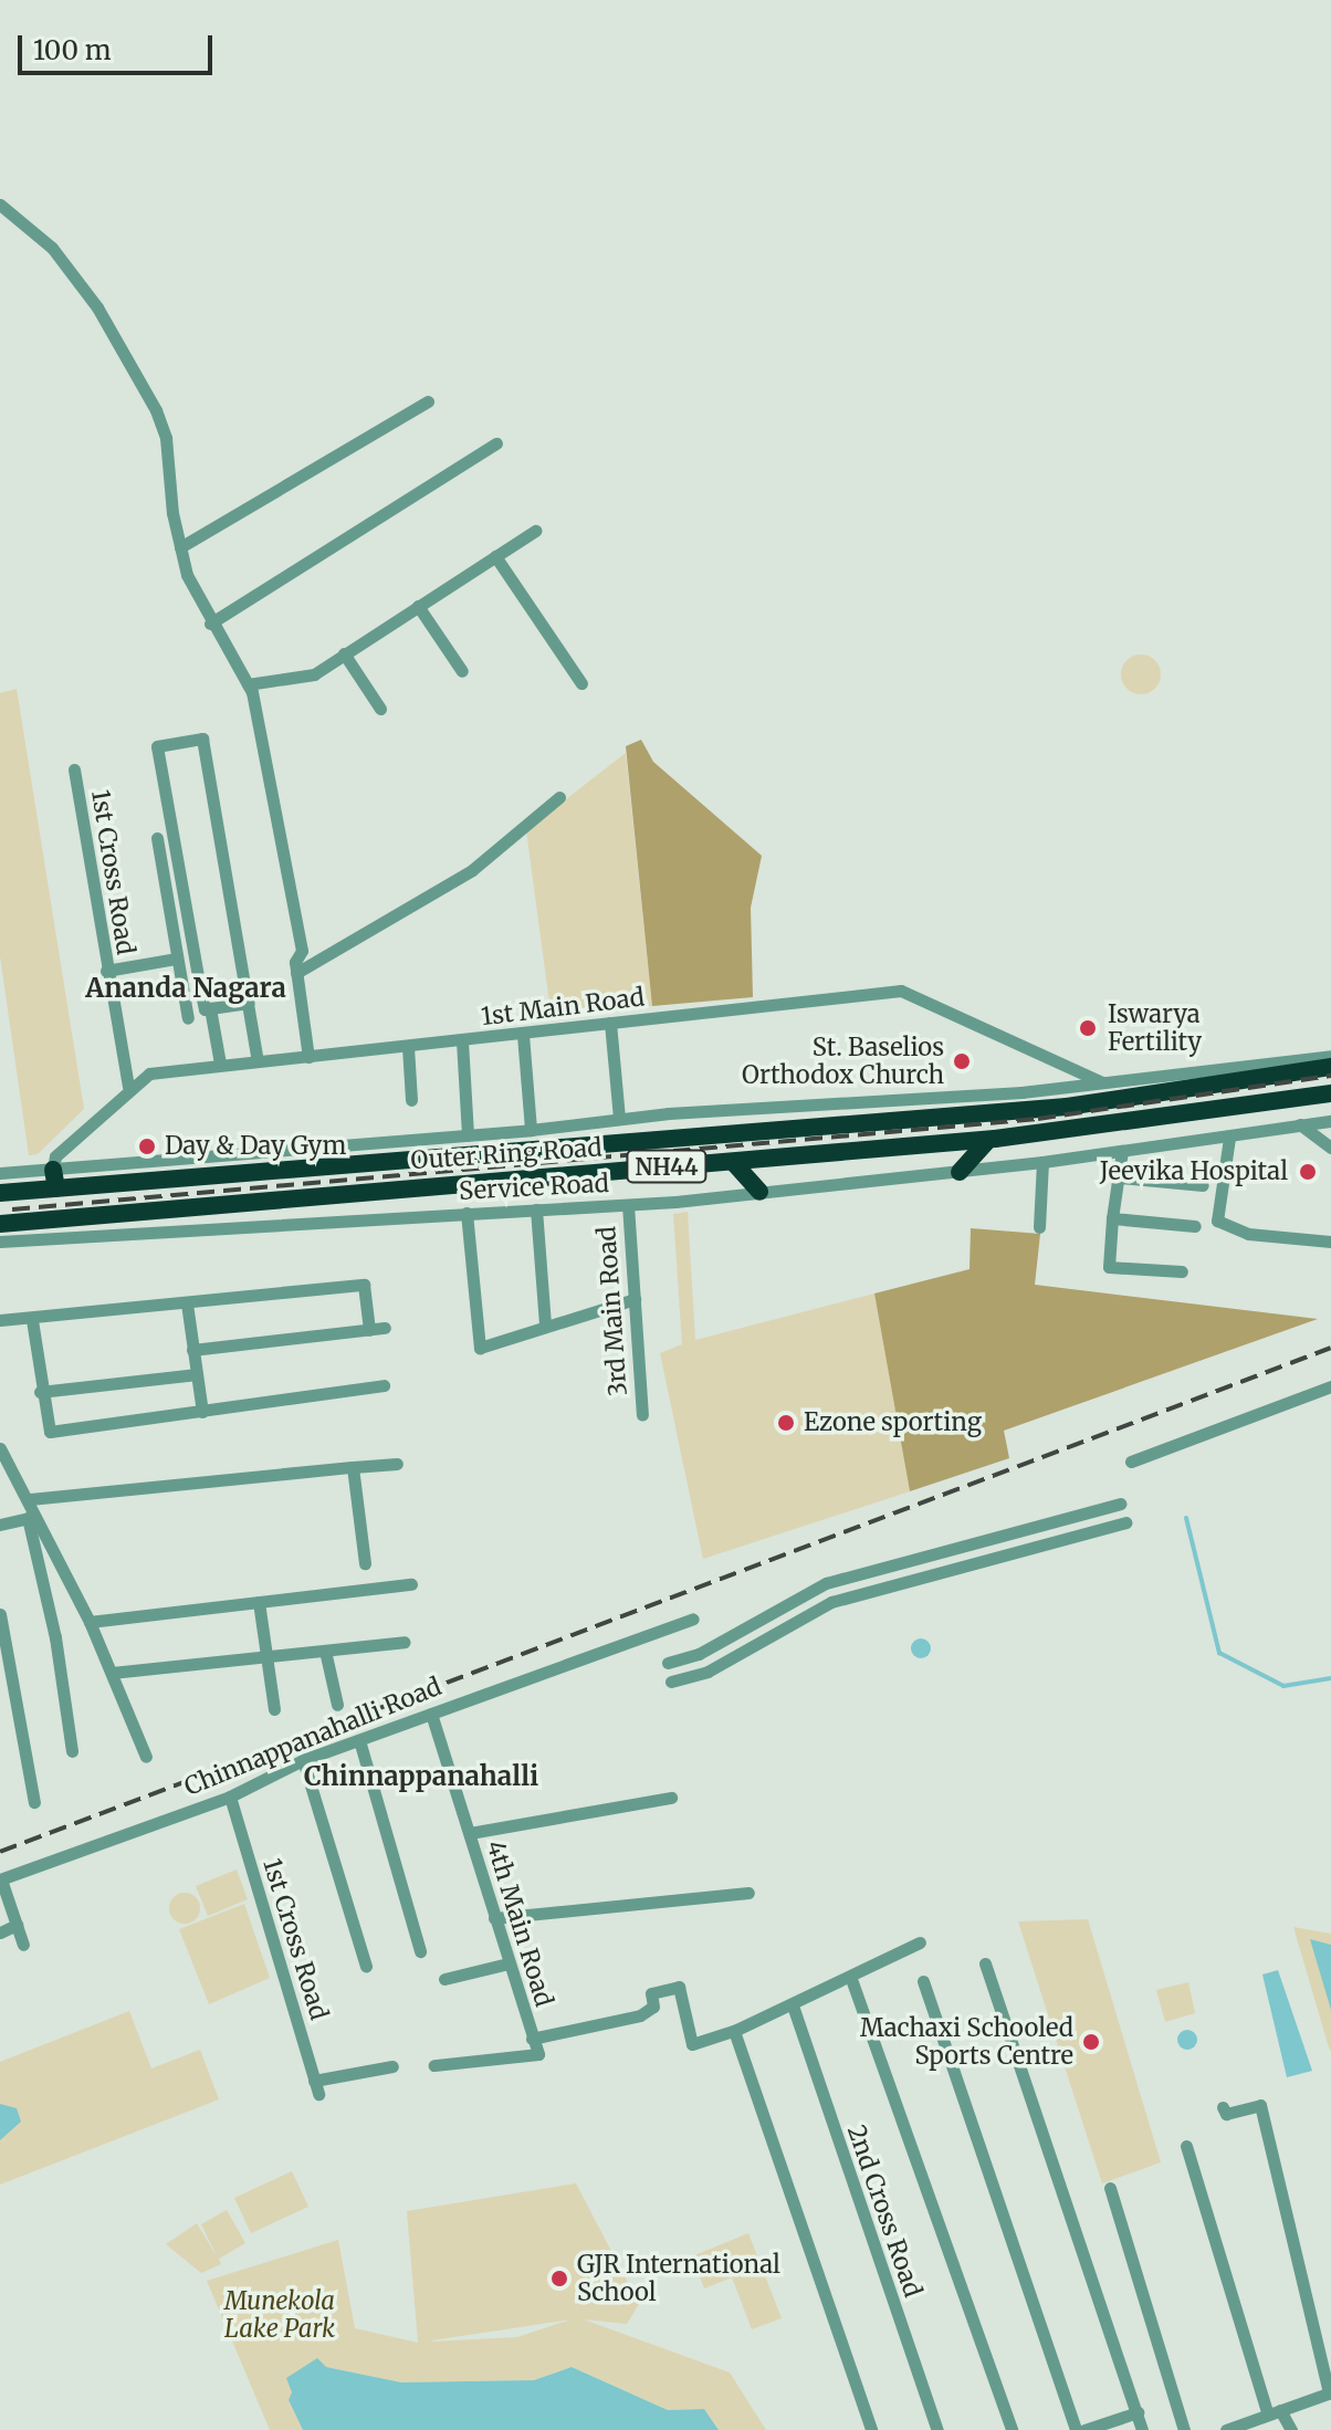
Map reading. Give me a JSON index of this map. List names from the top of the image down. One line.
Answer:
{"streets":{"highway":["Outer Ring Road","NH44"],"street":["1st Cross Road","1st Main Road","Service Road","3rd Main Road","Chinnappanahalli Road","4th Main Road","2nd Cross Road"]},"crossings":[["1st Cross Road","1st Main Road"],["1st Cross Road","Chinnappanahalli Road"],["1st Main Road","Outer Ring Road"],["1st Main Road","NH44"],["Outer Ring Road","NH44"],["Service Road","3rd Main Road"],["Chinnappanahalli Road","4th Main Road"]],"districts":["Ananda Nagara","Chinnappanahalli"],"parks":["Munekola Lake Park"],"places":["Iswarya Fertility","St. Baselios Orthodox Church","Day & Day Gym","Jeevika Hospital","Ezone sporting","Machaxi Schooled Sports Centre","GJR International School"],"scale_bar":"100 m"}
